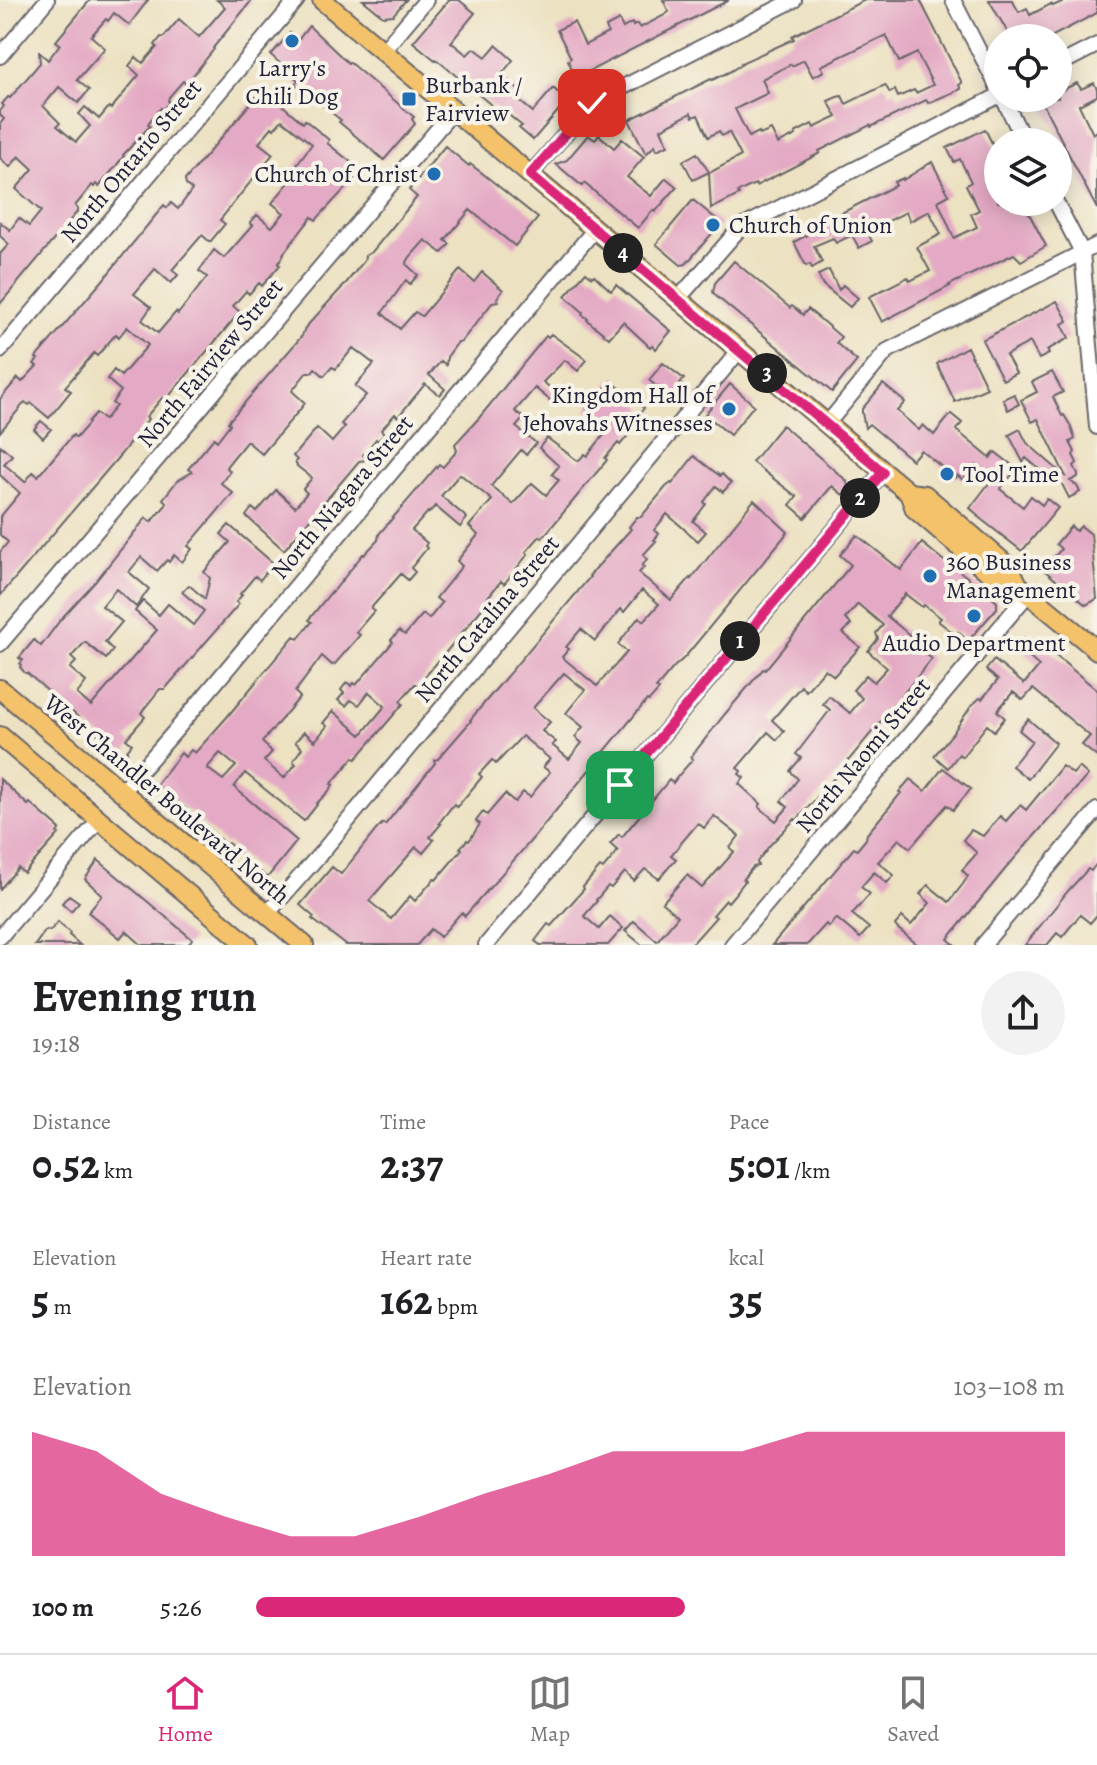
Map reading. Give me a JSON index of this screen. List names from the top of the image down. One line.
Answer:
{"streets":{"main road":["West Chandler Boulevard North"],"street":["North Ontario Street","North Fairview Street","North Niagara Street","North Catalina Street","North Naomi Street"]},"crossings":[["North Niagara Street","West Chandler Boulevard North"],["North Catalina Street","West Chandler Boulevard North"]],"places":{"other":["Larry's Chili Dog","Church of Christ","Church of Union","Kingdom Hall of Jehovahs Witnesses","Tool Time","360 Business Management","Audio Department"],"transit":["Burbank / Fairview"]},"page":{"pins":["4","3","2","1"],"heading":["Evening run","19:18"],"stats":[["Distance","0.52 km"],["Time","2:37"],["Pace","5:01 /km"],["Elevation","5 m"],["Heart rate","162 bpm"],["kcal","35"]],"chart":["Elevation","103–108 m"],"list":[{"name":"100 m","note":"5:26"}],"tabs":["Home","Map","Saved"]}}
